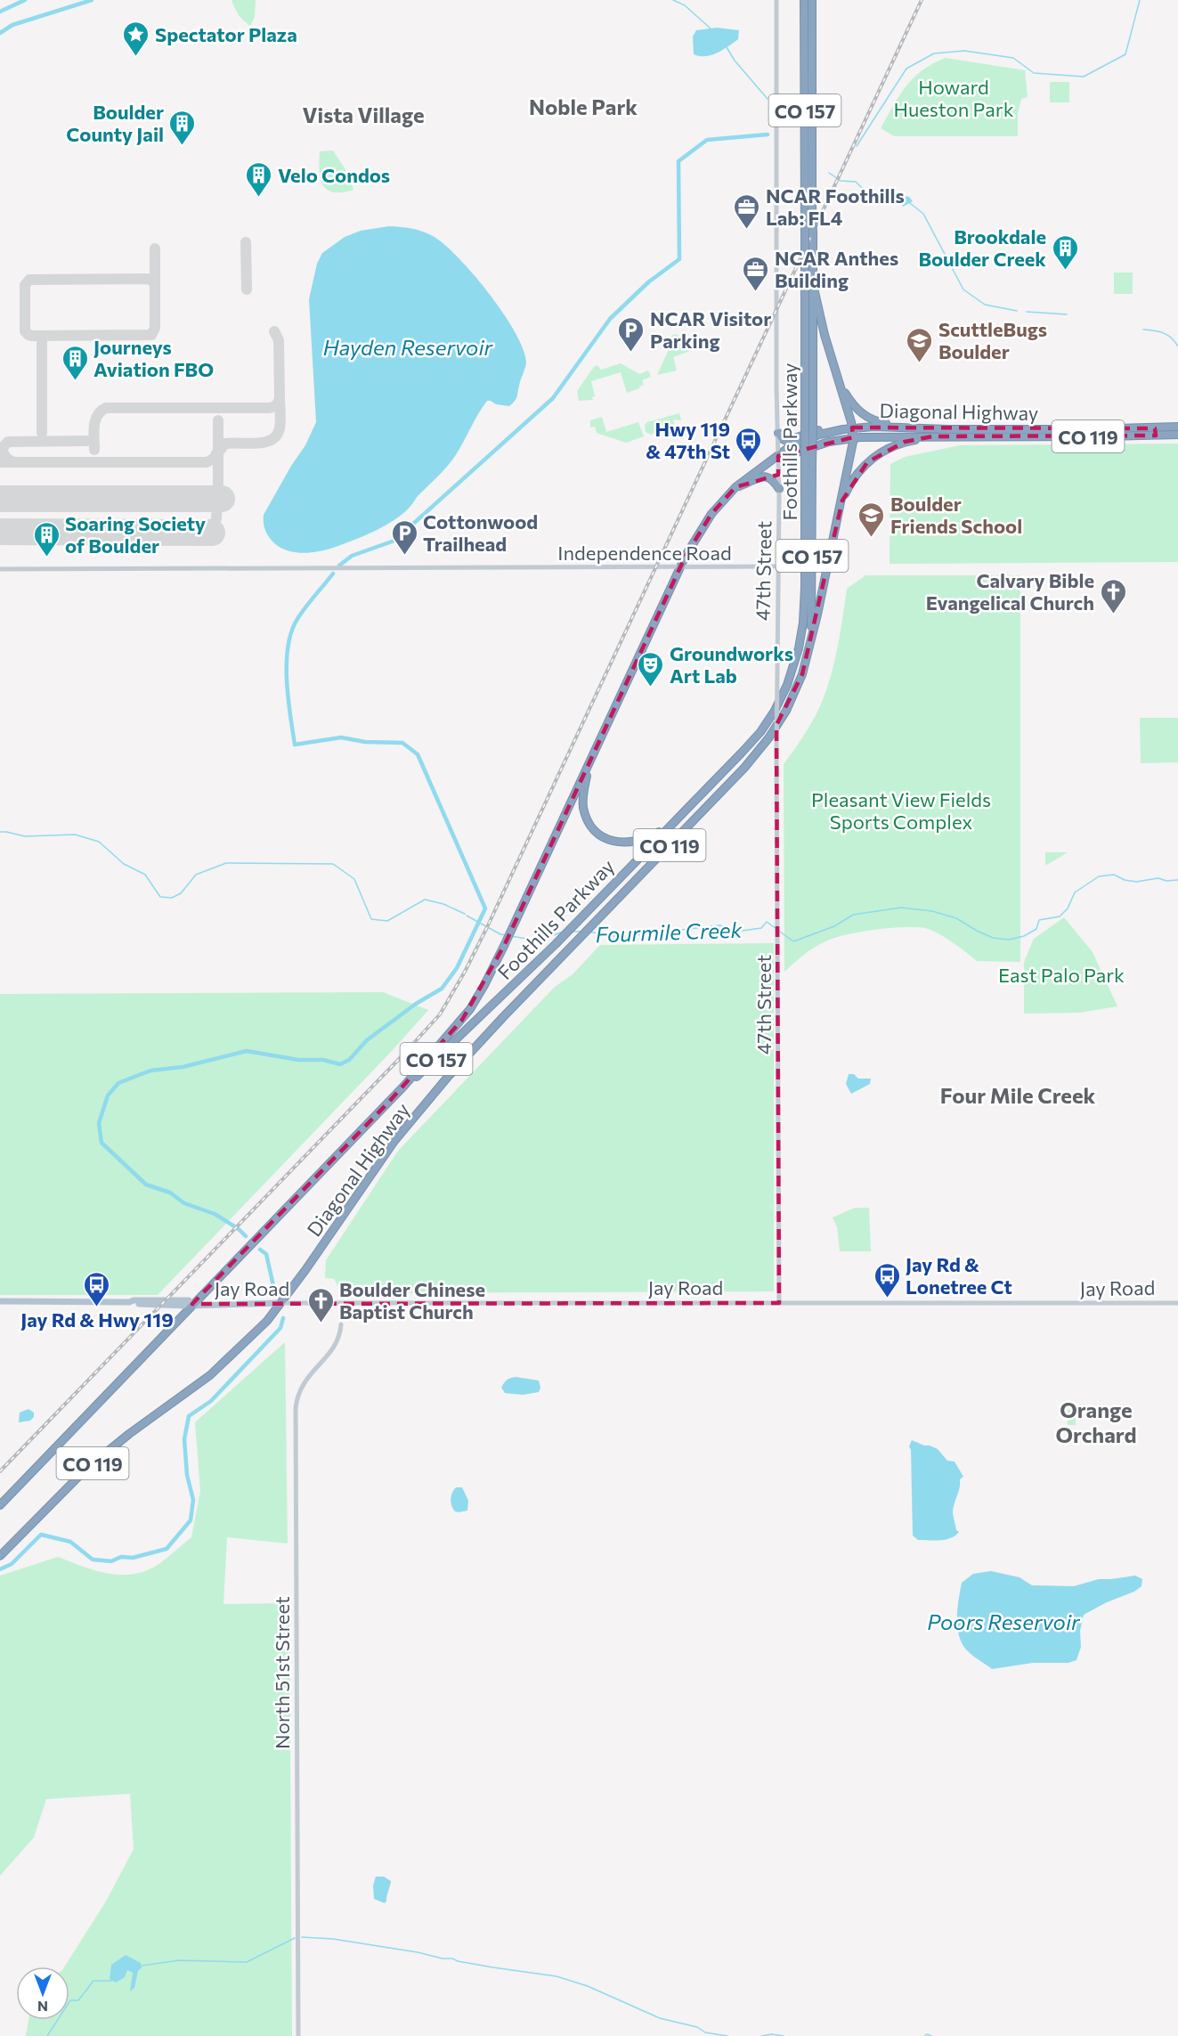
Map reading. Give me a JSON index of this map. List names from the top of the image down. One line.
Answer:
{"streets":{"highway":["CO 157","Diagonal Highway","CO 119","Foothills Parkway"],"main road":["Jay Road"],"street":["Independence Road","47th Street","North 51st Street"]},"crossings":[["Diagonal Highway","CO 119"],["Diagonal Highway","Foothills Parkway"],["Diagonal Highway","Independence Road"],["Diagonal Highway","47th Street"],["Diagonal Highway","Jay Road"],["CO 119","Foothills Parkway"],["Independence Road","47th Street"],["47th Street","Jay Road"]],"districts":["Noble Park","Vista Village","Four Mile Creek","Orange Orchard"],"water":["Hayden Reservoir","Fourmile Creek","Poors Reservoir"],"parks":["Howard Hueston Park","Pleasant View Fields Sports Complex","East Palo Park"],"places":{"place":["Spectator Plaza"],"building":["Boulder County Jail","Velo Condos","Brookdale Boulder Creek","Journeys Aviation FBO","Soaring Society of Boulder"],"office":["NCAR Foothills Lab: FL4","NCAR Anthes Building"],"parking":["NCAR Visitor Parking","Cottonwood Trailhead"],"school or university":["ScuttleBugs Boulder","Boulder Friends School"],"bus stop":["Hwy 119 & 47th St","Jay Rd & Lonetree Ct","Jay Rd & Hwy 119"],"church":["Calvary Bible Evangelical Church","Boulder Chinese Baptist Church"],"theatre":["Groundworks Art Lab"]},"north":"bottom"}
